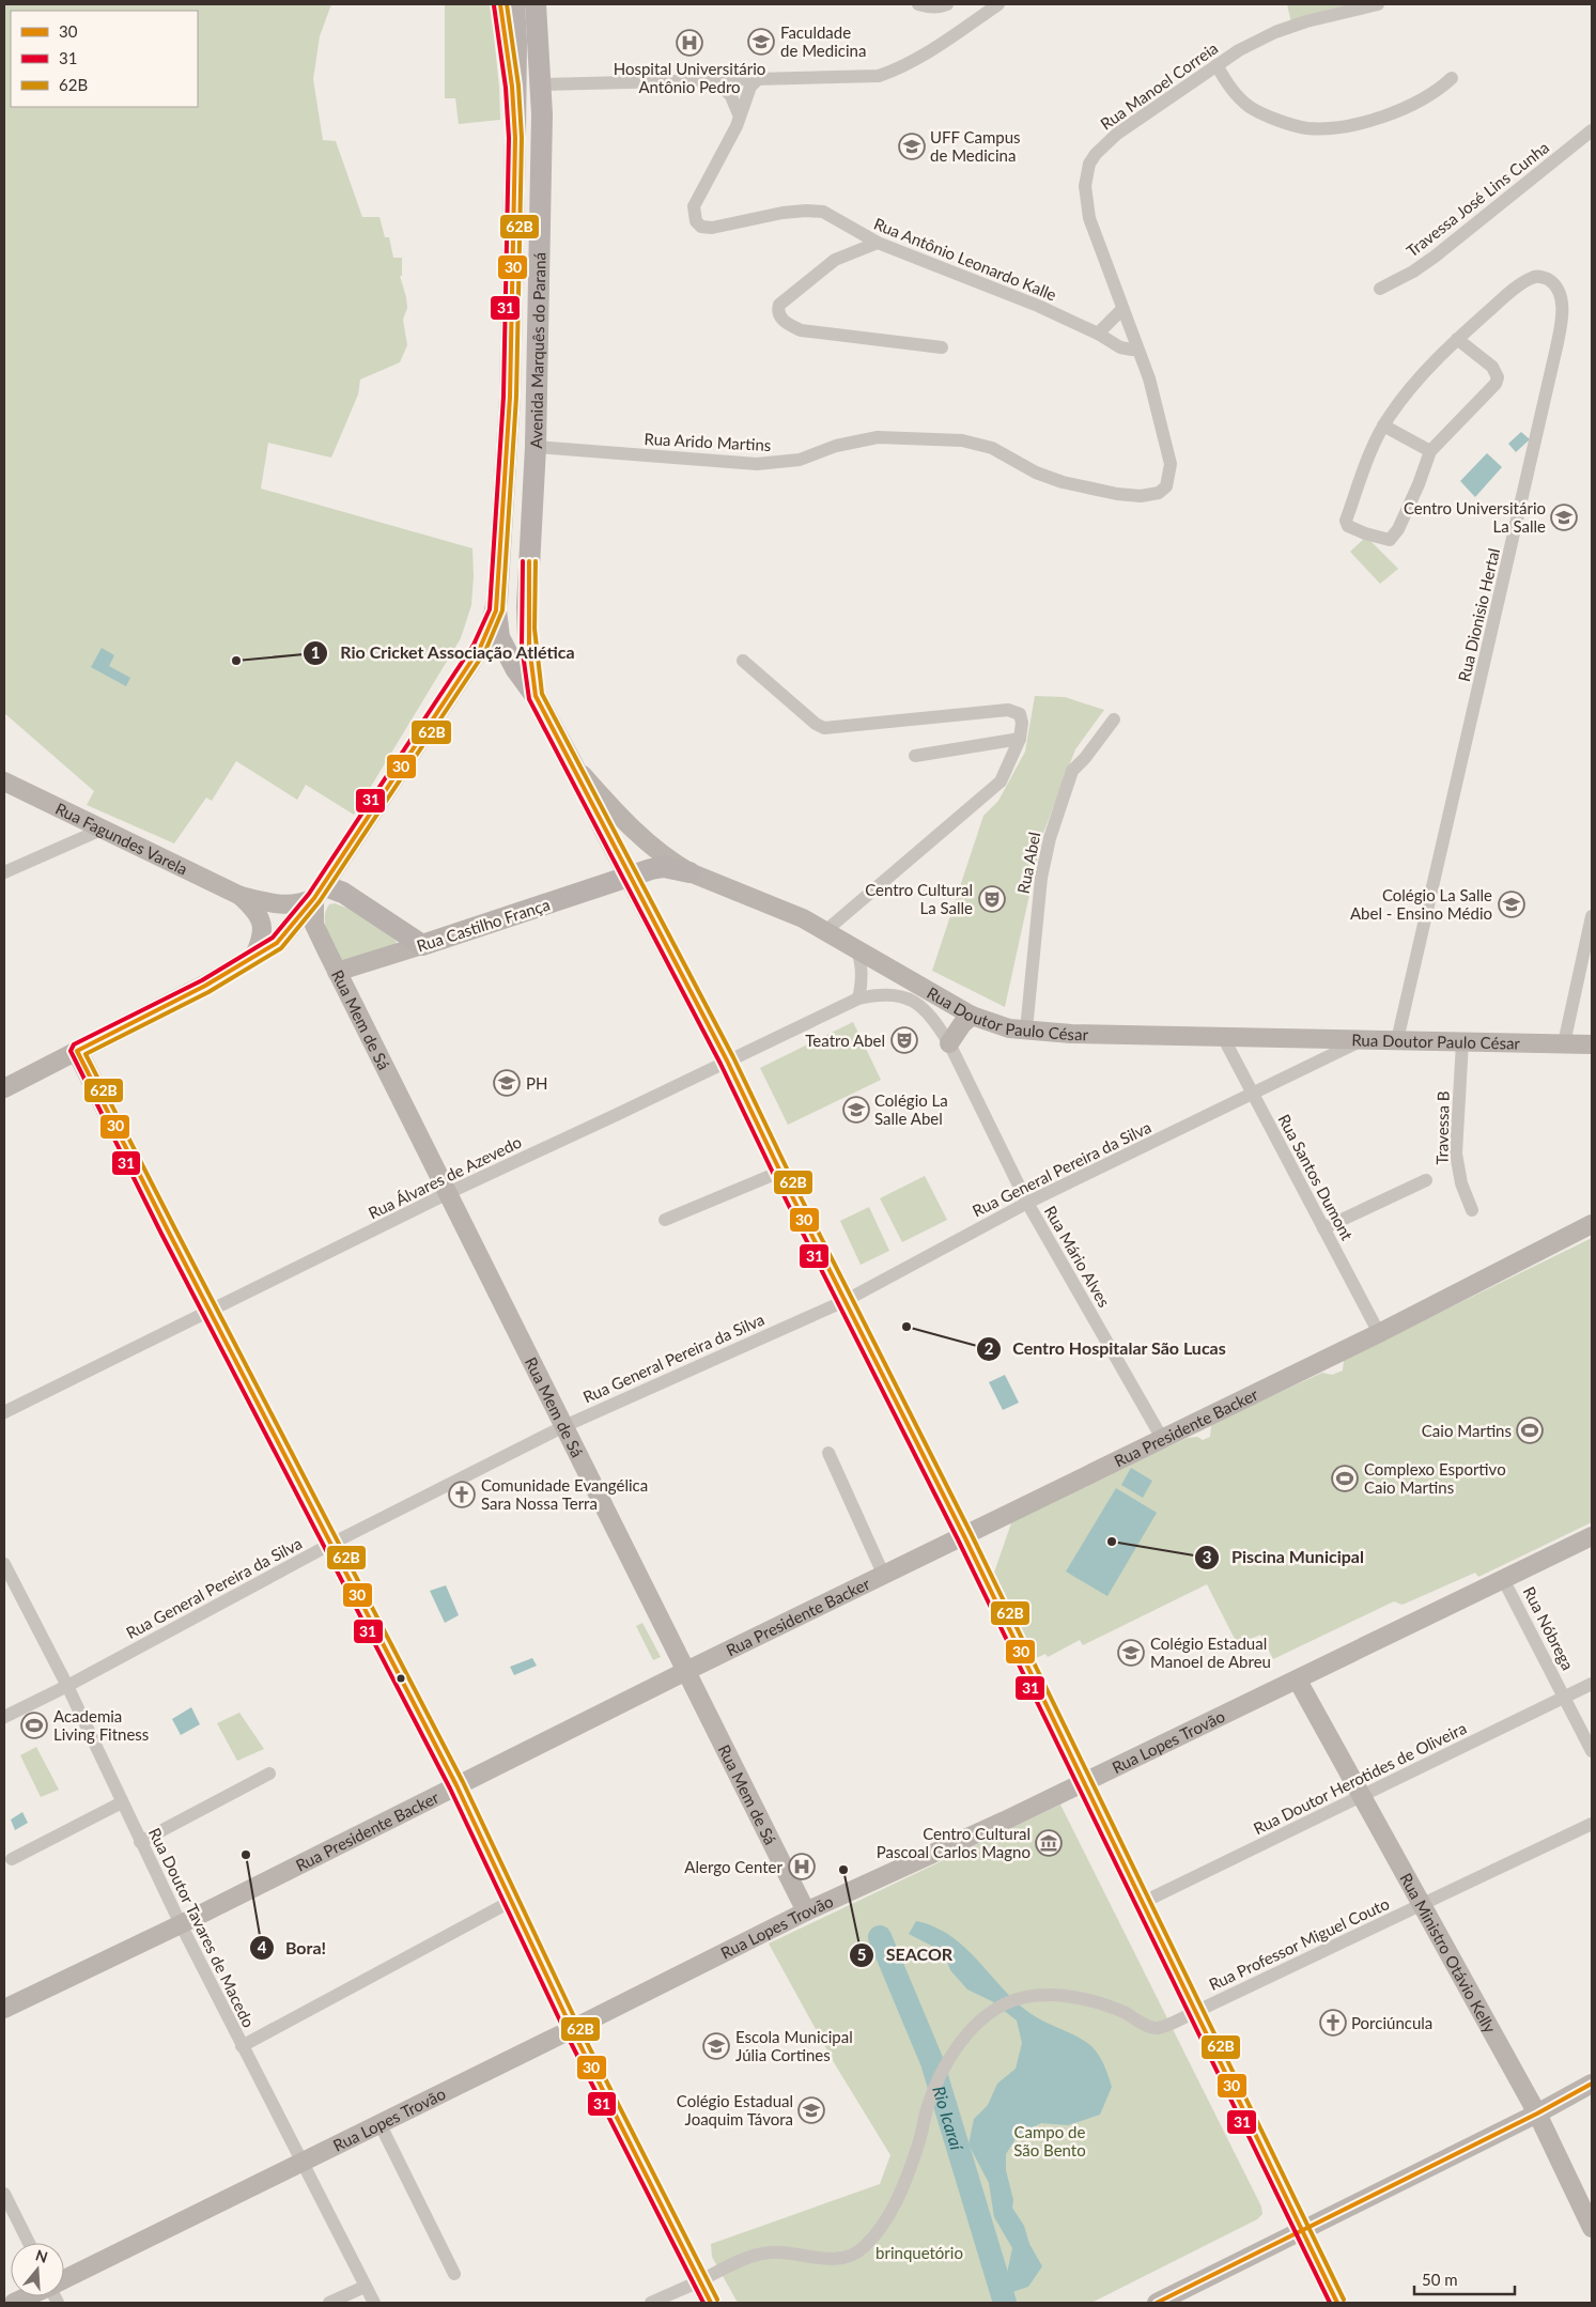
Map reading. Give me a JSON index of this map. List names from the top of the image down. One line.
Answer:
{"streets":{"main road":["Avenida Marquês do Paraná","Rua Castilho França","Rua Doutor Paulo César"],"street":["Rua Manoel Correia","Travessa José Lins Cunha","Rua Antônio Leonardo Kalle","Rua Arido Martins","Rua Dionisio Hertal","Rua Fagundes Varela","Rua Abel","Rua Mem de Sá","Travessa B","Rua General Pereira da Silva","Rua Álvares de Azevedo","Rua Santos Dumont","Rua Mário Alves","Rua Presidente Backer","Rua Nóbrega","Rua Lopes Trovão","Rua Doutor Herotides de Oliveira","Rua Doutor Tavares de Macedo","Rua Professor Miguel Couto","Rua Ministro Otávio Kelly"]},"crossings":[["Rua Manoel Correia","Rua Antônio Leonardo Kalle"],["Rua Manoel Correia","Rua Arido Martins"],["Rua Antônio Leonardo Kalle","Rua Arido Martins"],["Avenida Marquês do Paraná","Rua Arido Martins"],["Avenida Marquês do Paraná","Rua Fagundes Varela"],["Avenida Marquês do Paraná","Rua Doutor Paulo César"],["Avenida Marquês do Paraná","Rua Mem de Sá"],["Rua Dionisio Hertal","Rua Doutor Paulo César"],["Rua Fagundes Varela","Rua Mem de Sá"],["Rua Abel","Rua Doutor Paulo César"],["Rua Castilho França","Rua Doutor Paulo César"],["Rua Castilho França","Rua Mem de Sá"],["Rua Doutor Paulo César","Travessa B"],["Rua Doutor Paulo César","Rua General Pereira da Silva"],["Rua Doutor Paulo César","Rua Santos Dumont"],["Rua Mem de Sá","Rua General Pereira da Silva"],["Rua Mem de Sá","Rua Álvares de Azevedo"],["Rua Mem de Sá","Rua Presidente Backer"],["Rua Mem de Sá","Rua Lopes Trovão"],["Rua General Pereira da Silva","Rua Santos Dumont"],["Rua General Pereira da Silva","Rua Mário Alves"],["Rua General Pereira da Silva","Rua Doutor Tavares de Macedo"],["Rua Álvares de Azevedo","Rua Mário Alves"],["Rua Santos Dumont","Rua Presidente Backer"],["Rua Mário Alves","Rua Presidente Backer"],["Rua Presidente Backer","Rua Doutor Tavares de Macedo"],["Rua Nóbrega","Rua Lopes Trovão"],["Rua Nóbrega","Rua Doutor Herotides de Oliveira"],["Rua Lopes Trovão","Rua Doutor Tavares de Macedo"],["Rua Lopes Trovão","Rua Ministro Otávio Kelly"],["Rua Doutor Herotides de Oliveira","Rua Ministro Otávio Kelly"],["Rua Professor Miguel Couto","Rua Ministro Otávio Kelly"]],"water":["Rio Icaraí"],"parks":["Campo de São Bento","brinquetório"],"places":{"school or university":["Faculdade de Medicina","UFF Campus de Medicina","Centro Universitário La Salle","Colégio La Salle Abel - Ensino Médio","PH","Colégio La Salle Abel","Colégio Estadual Manoel de Abreu","Escola Municipal Júlia Cortines","Colégio Estadual Joaquim Távora"],"hospital":["Hospital Universitário Antônio Pedro","Alergo Center"],"other":["Rio Cricket Associação Atlética","Centro Hospitalar São Lucas","Piscina Municipal","Bora!","SEACOR"],"theatre":["Centro Cultural La Salle","Teatro Abel"],"sports":["Caio Martins","Complexo Esportivo Caio Martins","Academia Living Fitness"],"church":["Comunidade Evangélica Sara Nossa Terra","Porciúncula"],"museum":["Centro Cultural Pascoal Carlos Magno"]},"lines":["transit line 30","transit line 62B","transit line 31"],"legend":["30","31","62B"],"scale_bar":"50 m","north":"top"}
